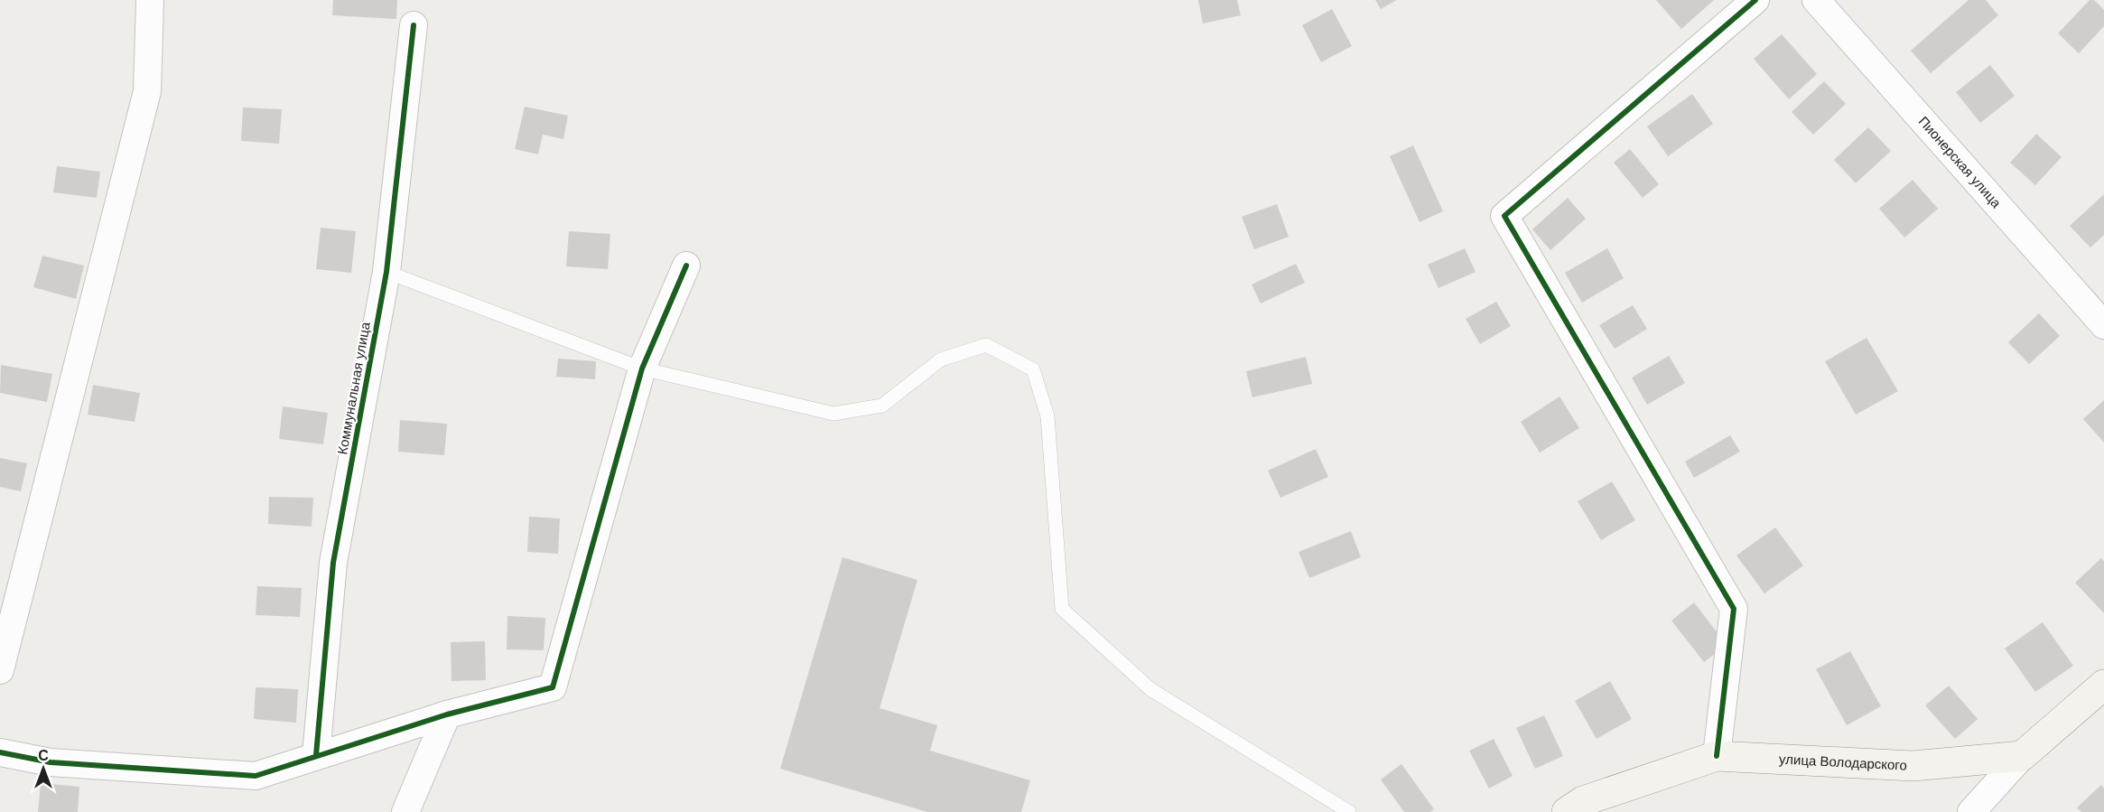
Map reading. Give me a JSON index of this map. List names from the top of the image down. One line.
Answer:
{"streets":{"street":["Пионерская улица","Коммунальная улица","улица Володарского"]},"north":"top"}
